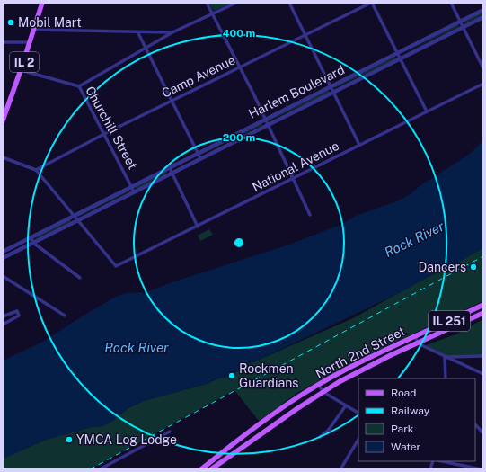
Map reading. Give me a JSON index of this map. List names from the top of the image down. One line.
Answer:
{"streets":{"main road":["IL 2","IL 251","North 2nd Street"],"street":["Camp Avenue","Harlem Boulevard","Churchill Street","National Avenue"]},"crossings":[["IL 2","Churchill Street"],["Camp Avenue","Churchill Street"],["Harlem Boulevard","Churchill Street"],["Harlem Boulevard","National Avenue"]],"water":["Rock River"],"places":["Mobil Mart","Dancers","Rockmen Guardians","YMCA Log Lodge"],"legend":["Road","Railway","Park","Water"],"rings":["400 m","200 m"]}
